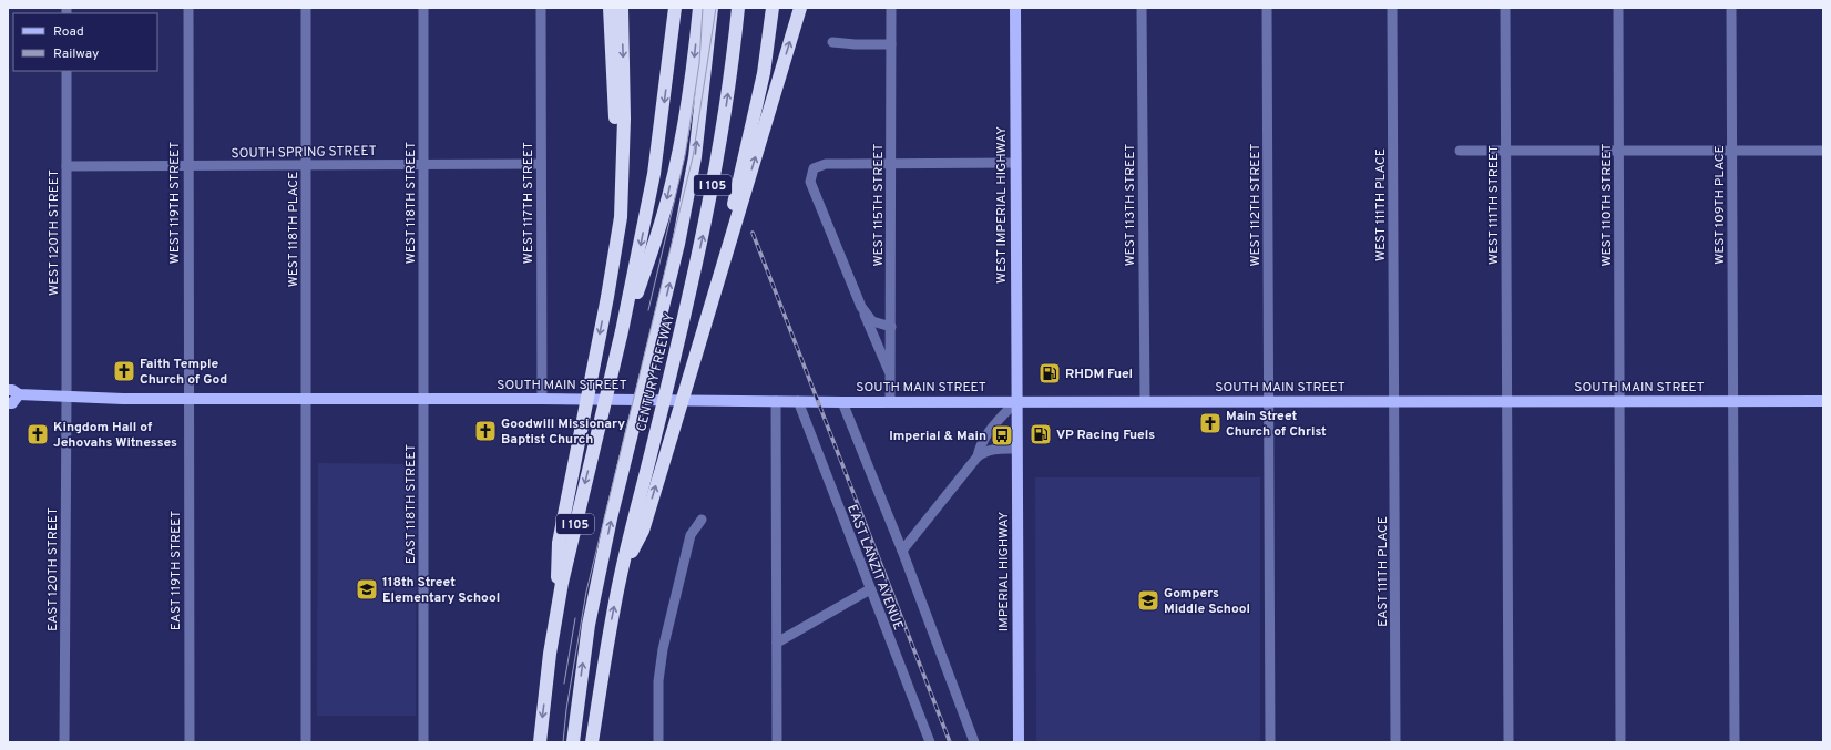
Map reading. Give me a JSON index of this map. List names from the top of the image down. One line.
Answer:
{"streets":{"highway":["I 105","CENTURY FREEWAY"],"main road":["WEST IMPERIAL HIGHWAY","SOUTH MAIN STREET","IMPERIAL HIGHWAY"],"street":["SOUTH SPRING STREET","WEST 119TH STREET","WEST 118TH STREET","WEST 117TH STREET","WEST 115TH STREET","WEST 113TH STREET","WEST 112TH STREET","WEST 111TH PLACE","WEST 111TH STREET","WEST 110TH STREET","WEST 109TH PLACE","WEST 118TH PLACE","WEST 120TH STREET","EAST 118TH STREET","EAST LANZIT AVENUE","EAST 120TH STREET","EAST 119TH STREET","EAST 111TH PLACE"]},"crossings":[["SOUTH SPRING STREET","WEST 119TH STREET"],["SOUTH SPRING STREET","WEST 118TH STREET"],["SOUTH SPRING STREET","WEST 117TH STREET"],["SOUTH SPRING STREET","WEST 118TH PLACE"],["SOUTH SPRING STREET","WEST 120TH STREET"],["WEST 119TH STREET","SOUTH MAIN STREET"],["WEST 119TH STREET","EAST 119TH STREET"],["WEST 118TH STREET","SOUTH MAIN STREET"],["WEST 118TH STREET","EAST 118TH STREET"],["WEST 117TH STREET","SOUTH MAIN STREET"],["WEST 115TH STREET","SOUTH MAIN STREET"],["WEST IMPERIAL HIGHWAY","SOUTH MAIN STREET"],["WEST IMPERIAL HIGHWAY","IMPERIAL HIGHWAY"],["WEST 113TH STREET","SOUTH MAIN STREET"],["WEST 112TH STREET","SOUTH MAIN STREET"],["WEST 111TH PLACE","SOUTH MAIN STREET"],["WEST 111TH PLACE","EAST 111TH PLACE"],["WEST 111TH STREET","SOUTH MAIN STREET"],["WEST 110TH STREET","SOUTH MAIN STREET"],["WEST 109TH PLACE","SOUTH MAIN STREET"],["WEST 118TH PLACE","SOUTH MAIN STREET"],["WEST 120TH STREET","SOUTH MAIN STREET"],["WEST 120TH STREET","EAST 120TH STREET"],["SOUTH MAIN STREET","EAST 118TH STREET"],["SOUTH MAIN STREET","EAST LANZIT AVENUE"],["SOUTH MAIN STREET","EAST 120TH STREET"],["SOUTH MAIN STREET","EAST 119TH STREET"],["SOUTH MAIN STREET","IMPERIAL HIGHWAY"],["SOUTH MAIN STREET","EAST 111TH PLACE"]],"places":{"church":["Faith Temple Church of God","Main Street Church of Christ","Goodwill Missionary Baptist Church","Kingdom Hall of Jehovahs Witnesses"],"fuel station":["RHDM Fuel","VP Racing Fuels"],"bus stop":["Imperial & Main"],"school or university":["118th Street Elementary School","Gompers Middle School"]},"legend":["Road","Railway"]}
